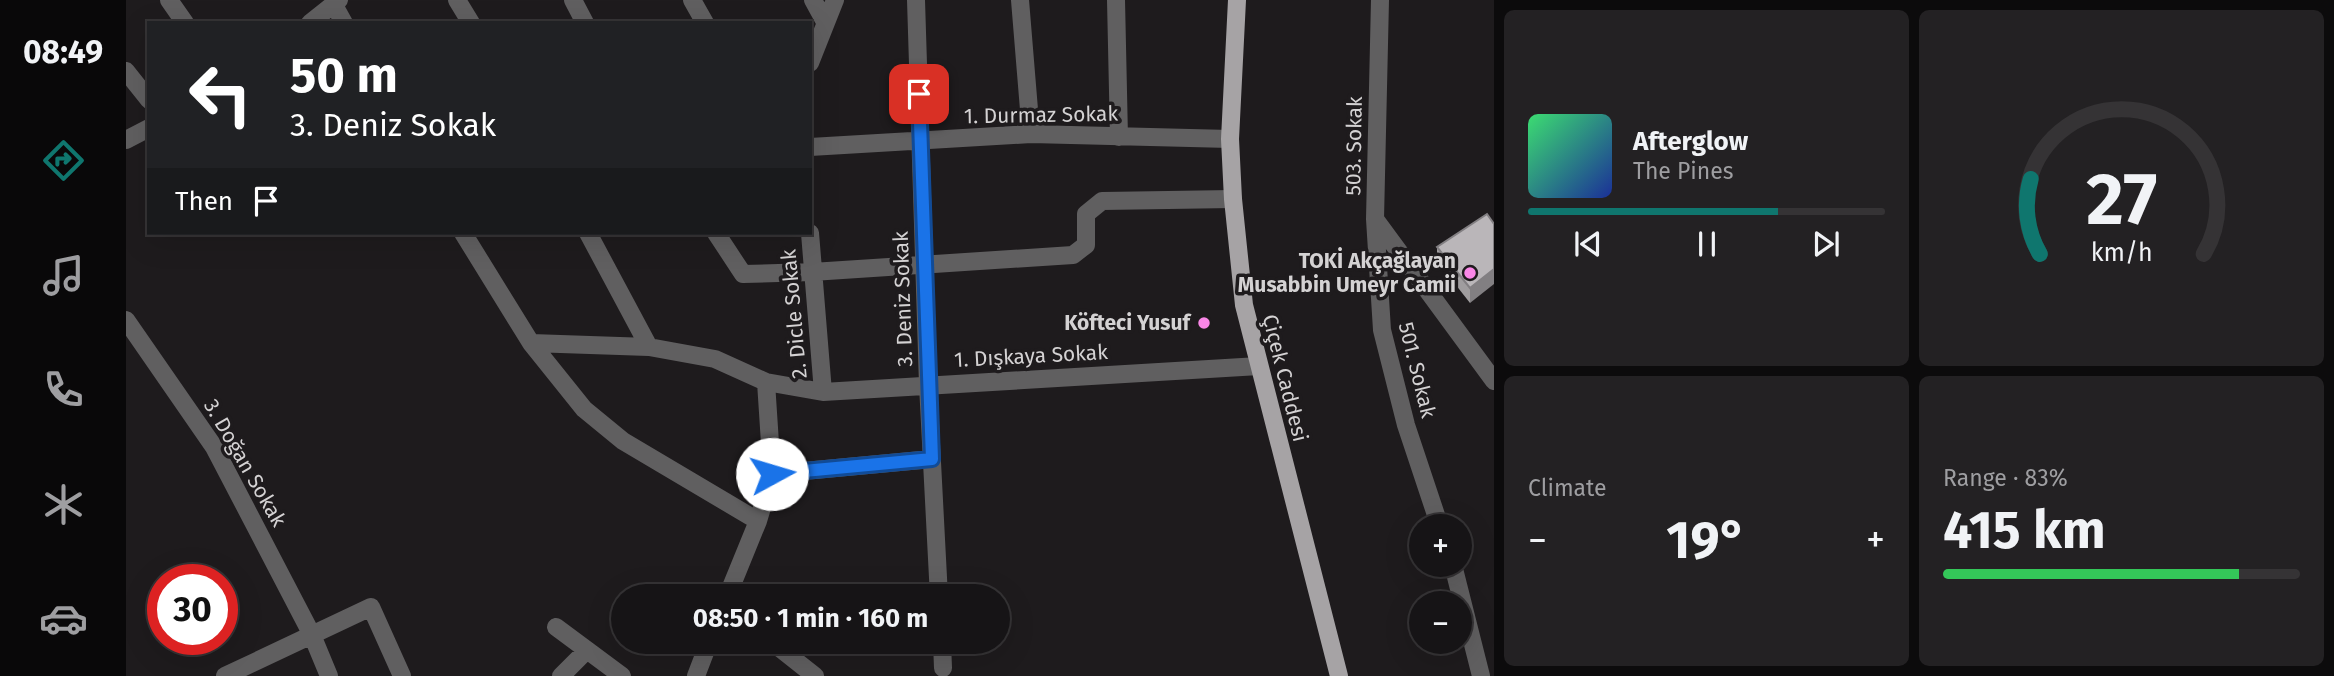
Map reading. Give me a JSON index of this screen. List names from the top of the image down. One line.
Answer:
{"streets":{"main road":["Çiçek Caddesi"],"street":["1. Durmaz Sokak","503. Sokak","3. Deniz Sokak","2. Dicle Sokak","1. Dışkaya Sokak","501. Sokak","3. Doğan Sokak"]},"crossings":[["1. Durmaz Sokak","3. Deniz Sokak"],["1. Durmaz Sokak","Çiçek Caddesi"],["503. Sokak","501. Sokak"],["3. Deniz Sokak","1. Dışkaya Sokak"],["2. Dicle Sokak","1. Dışkaya Sokak"],["1. Dışkaya Sokak","Çiçek Caddesi"]],"places":["TOKİ Akçağlayan Musabbin Umeyr Camii","Köfteci Yusuf"],"page":{"tabs":"08:49","turn":["50 m","3. Deniz Sokak"],"song":["Afterglow","The Pines"],"then":"Then","tile":["Climate",["Range · 83%","415 km"]],"heat":["−","19°","+"],"map_buttons":["+","−"],"limit":"30","trip":"08:50 · 1 min · 160 m","gauge":["27","km/h"]}}
